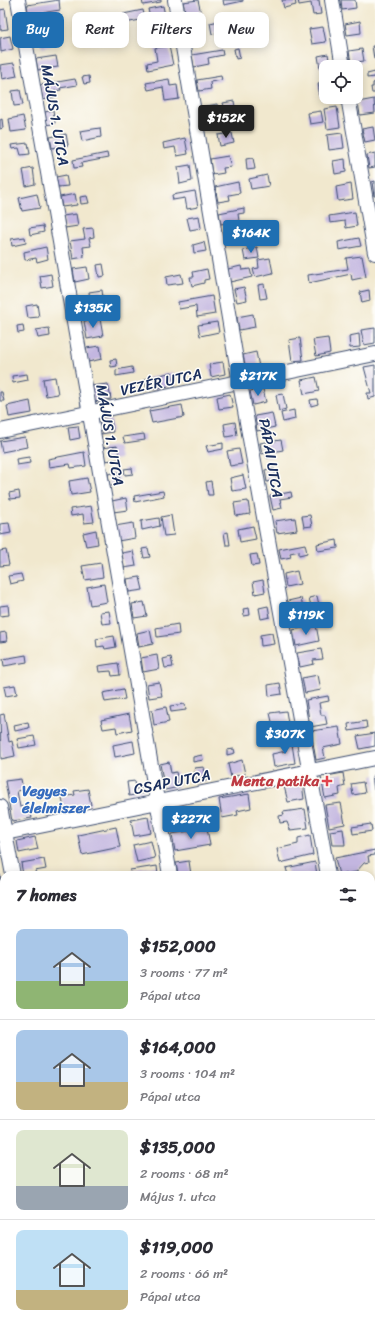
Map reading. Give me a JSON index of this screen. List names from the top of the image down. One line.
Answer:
{"streets":{"street":["MÁJUS 1. UTCA","VEZÉR UTCA","PÁPAI UTCA","CSAP UTCA"]},"crossings":[["MÁJUS 1. UTCA","VEZÉR UTCA"],["MÁJUS 1. UTCA","CSAP UTCA"],["VEZÉR UTCA","PÁPAI UTCA"],["PÁPAI UTCA","CSAP UTCA"]],"places":{"health":["Menta patika"],"other":["Vegyes élelmiszer"]},"page":{"chip":["Buy","Rent","Filters","New"],"price":["$152K","$164K","$135K","$217K","$119K","$307K","$227K"],"heading":"7 homes","list":[{"name":"$152,000","note":"3 rooms · 77 m² · Pápai utca"},{"name":"$164,000","note":"3 rooms · 104 m² · Pápai utca"},{"name":"$135,000","note":"2 rooms · 68 m² · Május 1. utca"},{"name":"$119,000","note":"2 rooms · 66 m² · Pápai utca"}]}}
